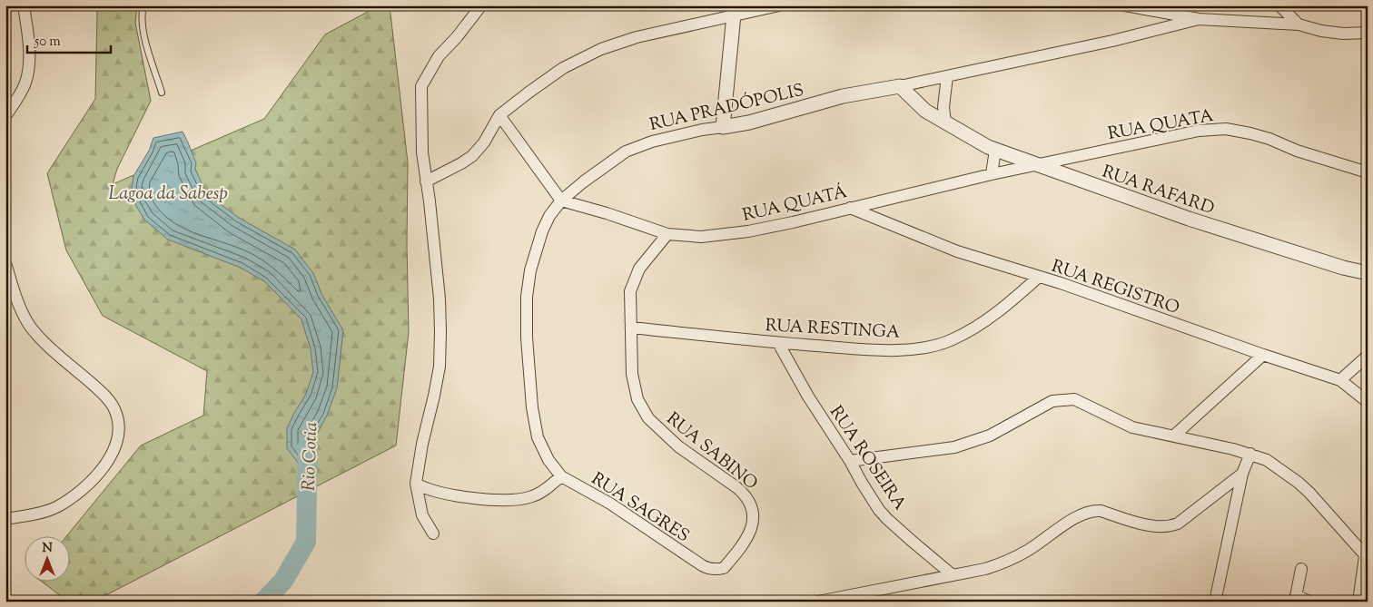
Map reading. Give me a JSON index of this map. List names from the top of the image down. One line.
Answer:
{"streets":{"street":["RUA PRADÓPOLIS","RUA QUATA","RUA RAFARD","RUA QUATÁ","RUA REGISTRO","RUA RESTINGA","RUA SABINO","RUA ROSEIRA","RUA SAGRES"]},"crossings":[["RUA PRADÓPOLIS","RUA RAFARD"],["RUA PRADÓPOLIS","RUA QUATÁ"],["RUA PRADÓPOLIS","RUA SAGRES"],["RUA QUATA","RUA RAFARD"],["RUA QUATA","RUA QUATÁ"],["RUA RAFARD","RUA QUATÁ"],["RUA QUATÁ","RUA REGISTRO"],["RUA QUATÁ","RUA SABINO"],["RUA REGISTRO","RUA RESTINGA"],["RUA RESTINGA","RUA SABINO"],["RUA RESTINGA","RUA ROSEIRA"],["RUA SABINO","RUA SAGRES"]],"water":["Lagoa da Sabesp","Rio Cotia"],"scale_bar":"50 m","north":"top"}
